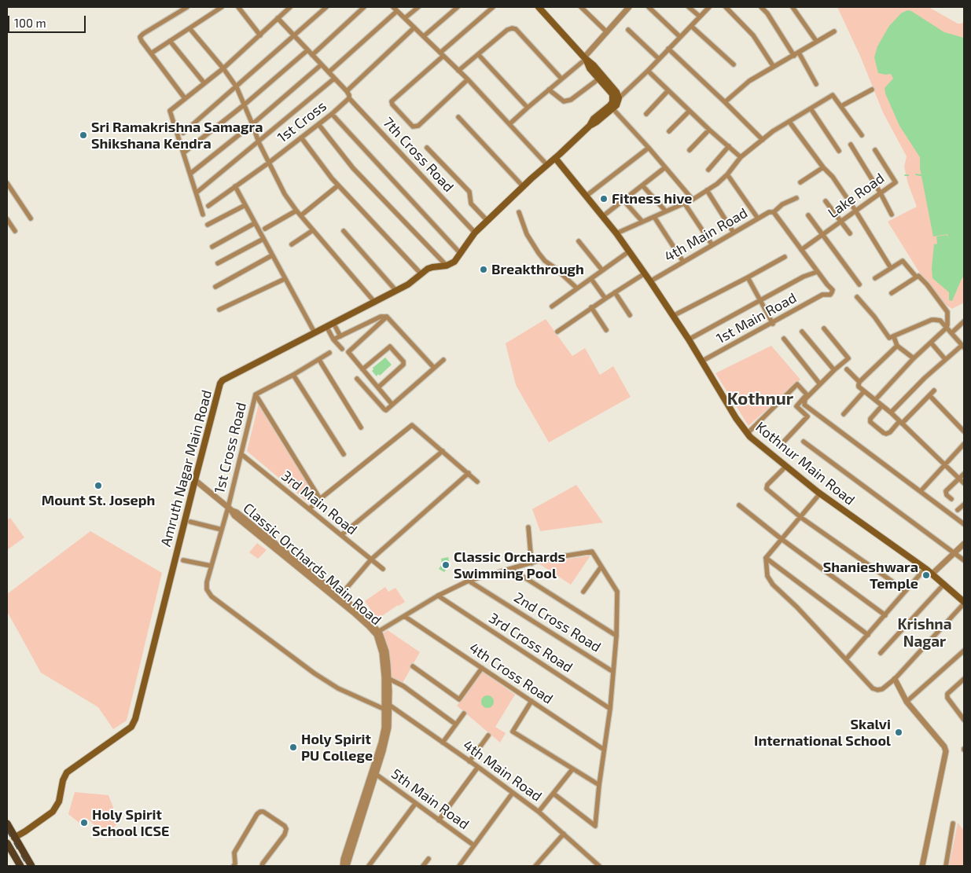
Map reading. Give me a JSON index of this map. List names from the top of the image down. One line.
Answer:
{"streets":{"main road":["Kothnur Main Road","Amruth Nagar Main Road"],"street":["1st Cross","7th Cross Road","Lake Road","4th Main Road","1st Main Road","1st Cross Road","3rd Main Road","Classic Orchards Main Road","2nd Cross Road","3rd Cross Road","4th Cross Road","5th Main Road"]},"crossings":[["1st Cross","7th Cross Road"],["7th Cross Road","Amruth Nagar Main Road"],["4th Main Road","1st Cross Road"],["4th Main Road","Kothnur Main Road"],["4th Main Road","Classic Orchards Main Road"],["1st Main Road","Kothnur Main Road"],["1st Cross Road","3rd Main Road"],["1st Cross Road","Classic Orchards Main Road"],["Kothnur Main Road","Amruth Nagar Main Road"],["Amruth Nagar Main Road","Classic Orchards Main Road"],["Classic Orchards Main Road","5th Main Road"]],"districts":["Kothnur","Krishna Nagar"],"places":["Sri Ramakrishna Samagra Shikshana Kendra","Fitness hive","Breakthrough","Mount St. Joseph","Classic Orchards Swimming Pool","Shanieshwara Temple","Skalvi International School","Holy Spirit PU College","Holy Spirit School ICSE"],"scale_bar":"100 m"}
